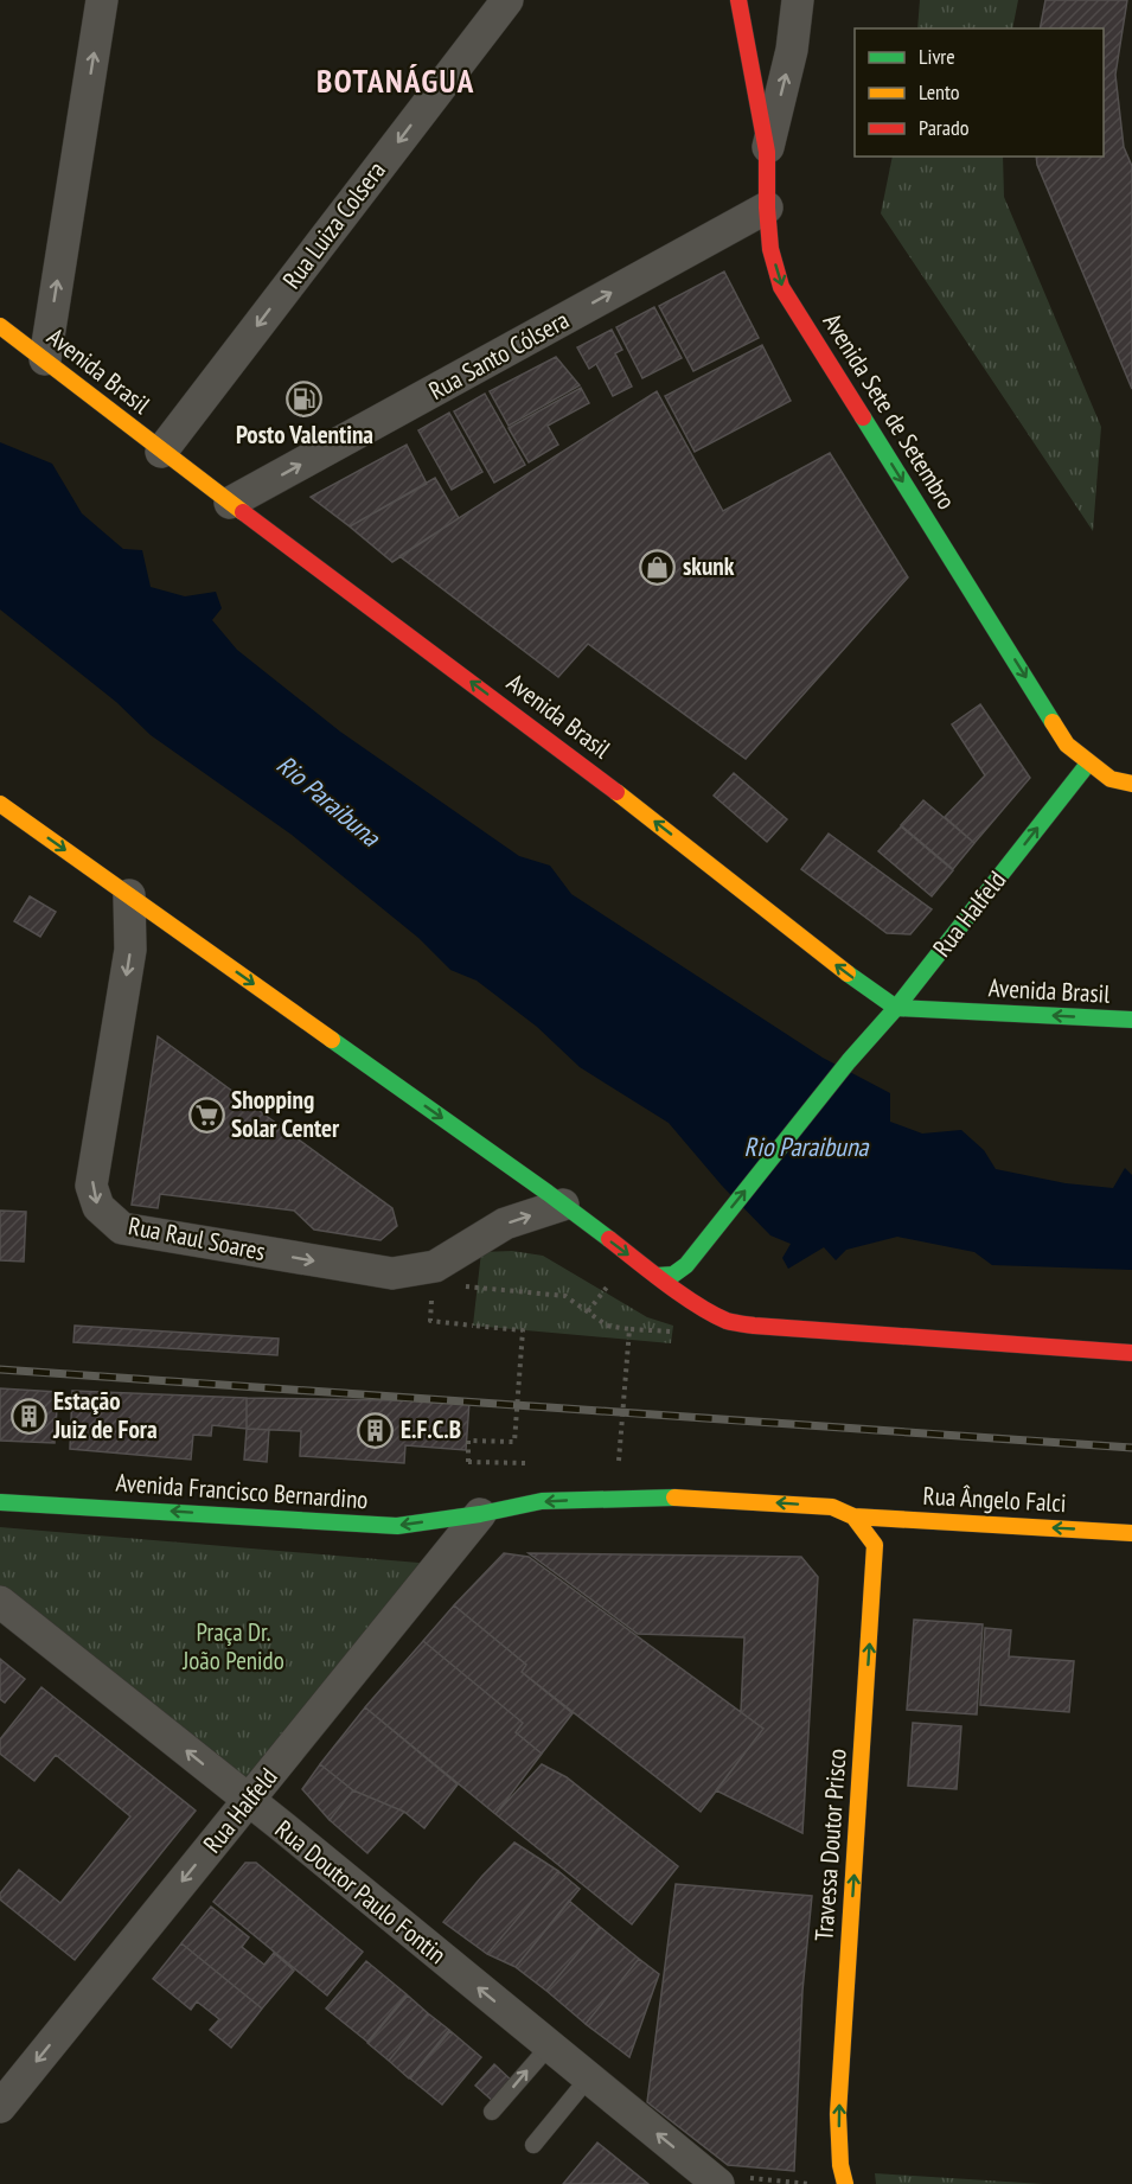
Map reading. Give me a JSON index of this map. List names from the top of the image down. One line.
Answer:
{"streets":{"main road":["Avenida Brasil","Avenida Sete de Setembro","Rua Halfeld","Avenida Francisco Bernardino","Rua Ângelo Falci","Travessa Doutor Prisco"],"street":["Rua Luiza Colsera","Rua Santo Cólsera","Rua Raul Soares","Rua Doutor Paulo Fontin"]},"crossings":[["Rua Luiza Colsera","Avenida Brasil"],["Rua Santo Cólsera","Avenida Brasil"],["Rua Santo Cólsera","Avenida Sete de Setembro"],["Avenida Brasil","Rua Halfeld"],["Avenida Sete de Setembro","Rua Halfeld"],["Rua Halfeld","Avenida Francisco Bernardino"],["Rua Halfeld","Rua Doutor Paulo Fontin"],["Avenida Francisco Bernardino","Rua Ângelo Falci"],["Avenida Francisco Bernardino","Travessa Doutor Prisco"],["Rua Ângelo Falci","Travessa Doutor Prisco"]],"one_way":["Rua Luiza Colsera","Rua Santo Cólsera","Avenida Brasil","Avenida Sete de Setembro","Avenida Francisco Bernardino","Rua Ângelo Falci","Travessa Doutor Prisco","Rua Doutor Paulo Fontin"],"districts":["BOTANÁGUA"],"water":["Rio Paraibuna"],"parks":["Praça Dr. João Penido"],"places":{"fuel station":["Posto Valentina"],"shop":["skunk"],"supermarket":["Shopping Solar Center"],"building":["Estação Juiz de Fora","E.F.C.B"]},"legend":["Livre","Lento","Parado"]}
